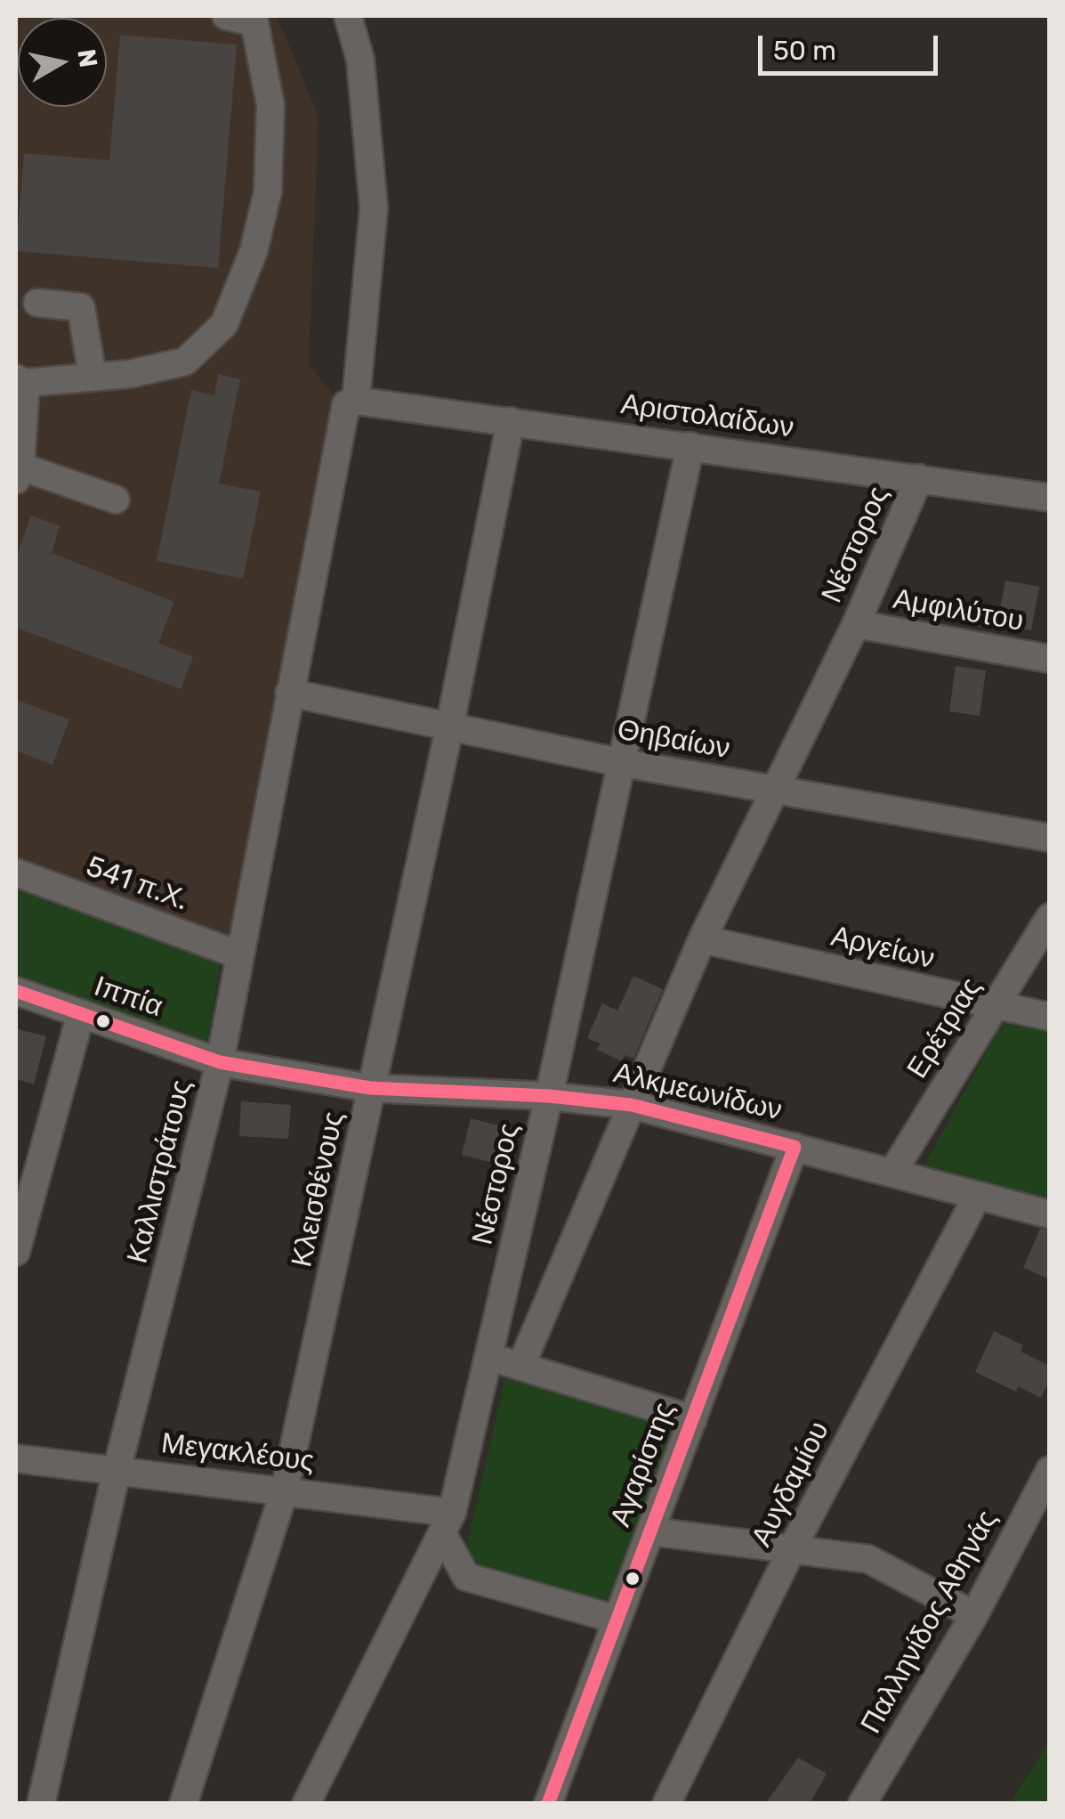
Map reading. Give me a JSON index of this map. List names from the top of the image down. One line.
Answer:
{"streets":{"street":["Αριστολαίδων","Νέστορος","Αμφιλύτου","Θηβαίων","541 π.Χ.","Αργείων","Ιππία","Ερέτριας","Αλκμεωνίδων","Καλλιστράτους","Κλεισθένους","Μεγακλέους","Αγαρίστης","Αυγδαμίου","Παλληνίδος Αθηνάς"]},"crossings":[["Αριστολαίδων","Νέστορος"],["Αριστολαίδων","Καλλιστράτους"],["Αριστολαίδων","Κλεισθένους"],["Νέστορος","Αμφιλύτου"],["Νέστορος","Θηβαίων"],["Νέστορος","Αργείων"],["Νέστορος","Αλκμεωνίδων"],["Νέστορος","Μεγακλέους"],["Θηβαίων","Καλλιστράτους"],["Θηβαίων","Κλεισθένους"],["541 π.Χ.","Καλλιστράτους"],["Αργείων","Ερέτριας"],["Ιππία","Αλκμεωνίδων"],["Ιππία","Καλλιστράτους"],["Ερέτριας","Αλκμεωνίδων"],["Αλκμεωνίδων","Καλλιστράτους"],["Αλκμεωνίδων","Κλεισθένους"],["Αλκμεωνίδων","Αγαρίστης"],["Αλκμεωνίδων","Αυγδαμίου"],["Καλλιστράτους","Μεγακλέους"],["Κλεισθένους","Μεγακλέους"]],"scale_bar":"50 m","north":"right"}
